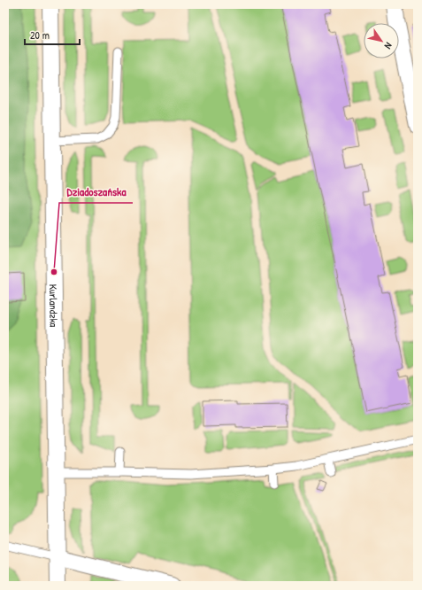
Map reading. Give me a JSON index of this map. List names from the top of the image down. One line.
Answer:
{"streets":{"street":["Kurlandzka"]},"places":["Dziadoszańska"],"scale_bar":"20 m","north":"bottom right"}
